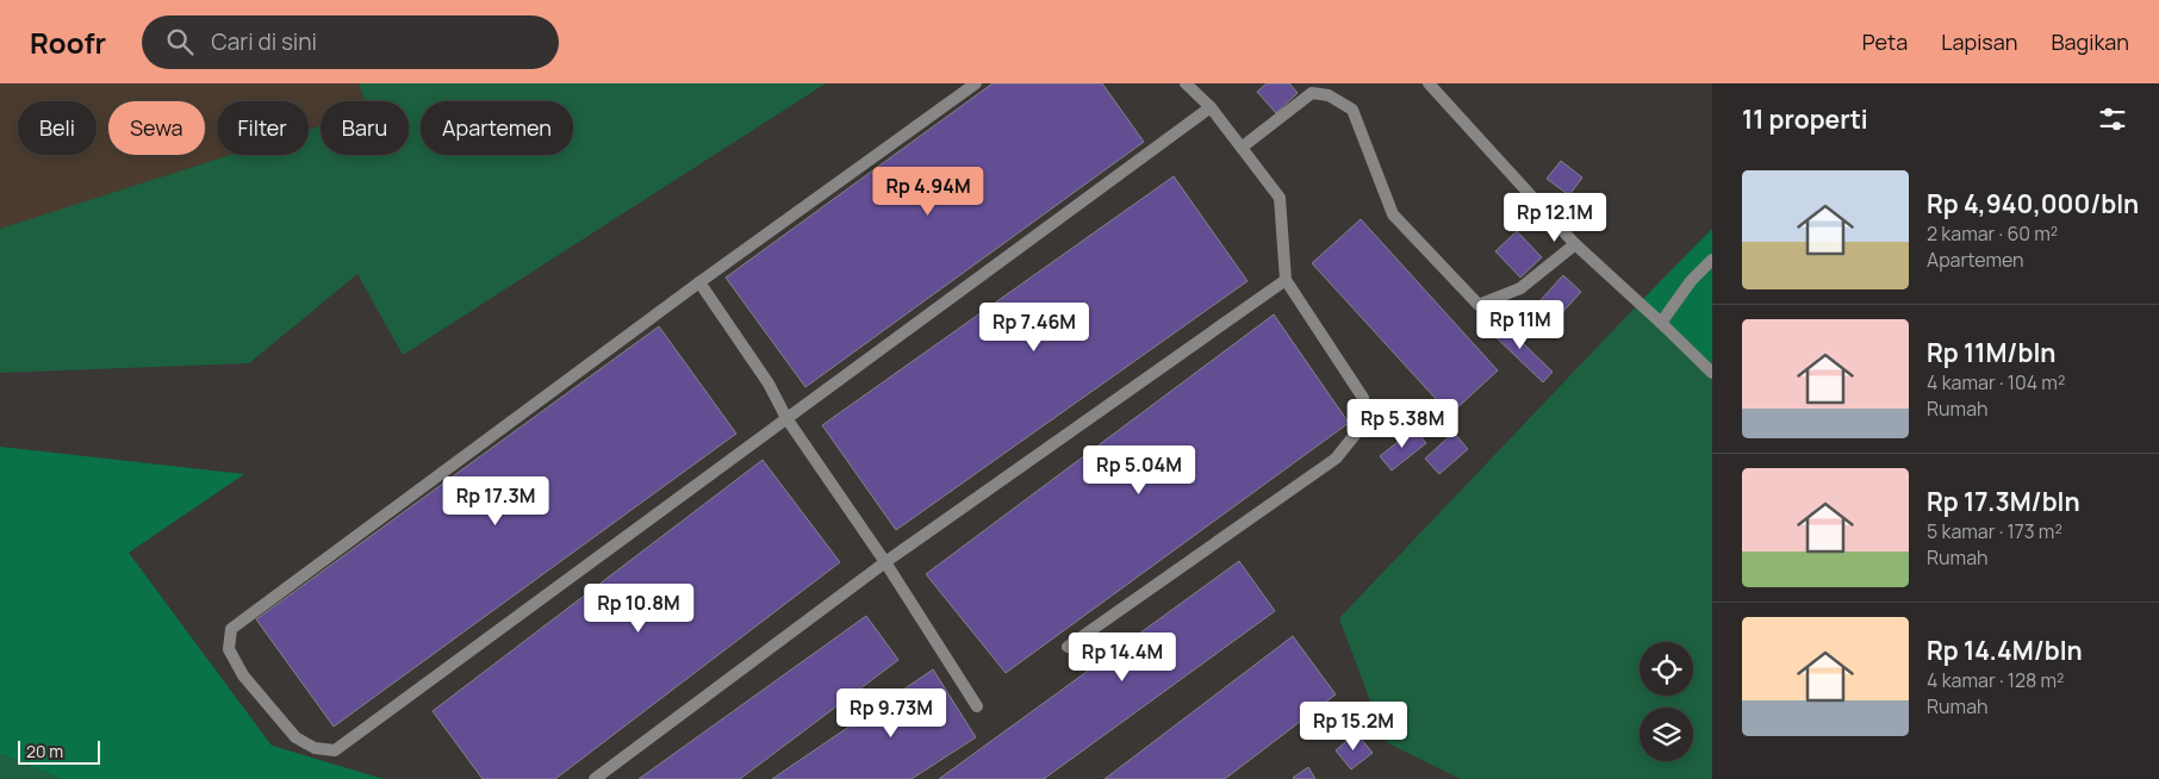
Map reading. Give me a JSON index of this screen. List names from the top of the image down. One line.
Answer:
{"scale_bar":"20 m","page":{"header":"Roofr","search":"Cari di sini","nav":["Peta","Lapisan","Bagikan"],"heading":"11 properti","chip":["Beli","Sewa","Filter","Baru","Apartemen"],"list":[{"name":"Rp 4,940,000/bln","note":"2 kamar · 60 m² · Apartemen"},{"name":"Rp 11M/bln","note":"4 kamar · 104 m² · Rumah"},{"name":"Rp 17.3M/bln","note":"5 kamar · 173 m² · Rumah"},{"name":"Rp 14.4M/bln","note":"4 kamar · 128 m² · Rumah"}],"price":["Rp 4.94M","Rp 12.1M","Rp 11M","Rp 7.46M","Rp 5.38M","Rp 5.04M","Rp 17.3M","Rp 10.8M","Rp 14.4M","Rp 9.73M","Rp 15.2M"],"scale":"20 m"}}
